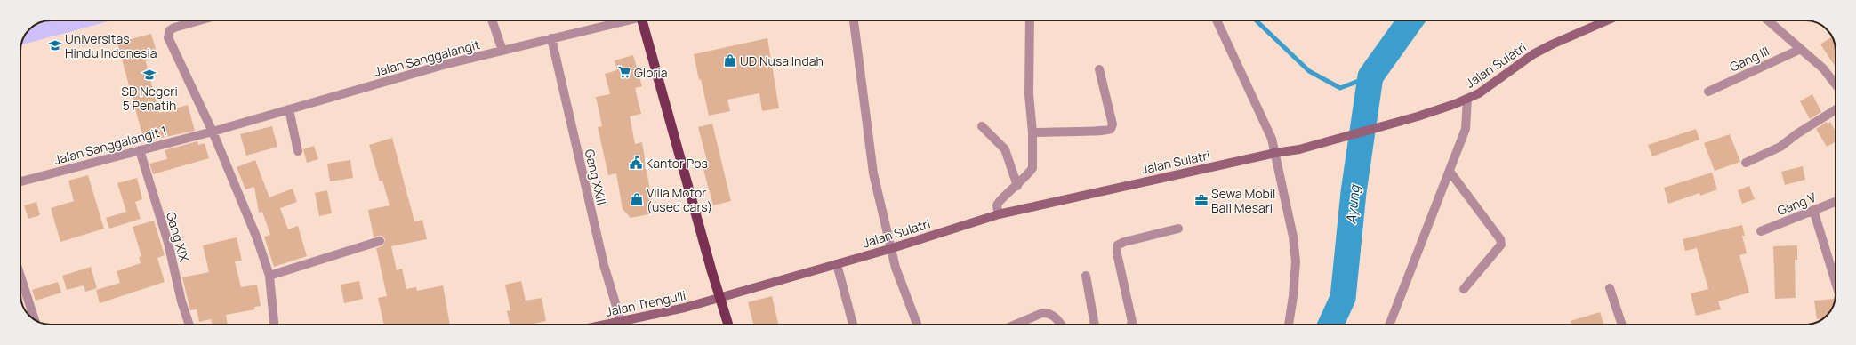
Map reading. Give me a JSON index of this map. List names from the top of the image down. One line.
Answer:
{"streets":{"main road":["Jalan Sulatri","Jalan Trengulli"],"street":["Jalan Sanggalangit","Gang III","Jalan Sanggalangit 1","Gang XXIII","Gang V","Gang XIX"]},"crossings":[["Jalan Sanggalangit","Jalan Sanggalangit 1"],["Jalan Sanggalangit","Gang XXIII"],["Jalan Sulatri","Jalan Trengulli"],["Jalan Sanggalangit 1","Gang XIX"],["Gang XXIII","Jalan Trengulli"]],"water":["Ayung"],"places":{"school or university":["Universitas Hindu Indonesia","SD Negeri 5 Penatih"],"shop":["UD Nusa Indah","Villa Motor (used cars)"],"supermarket":["Gloria"],"public building":["Kantor Pos"],"office":["Sewa Mobil Bali Mesari"]}}
